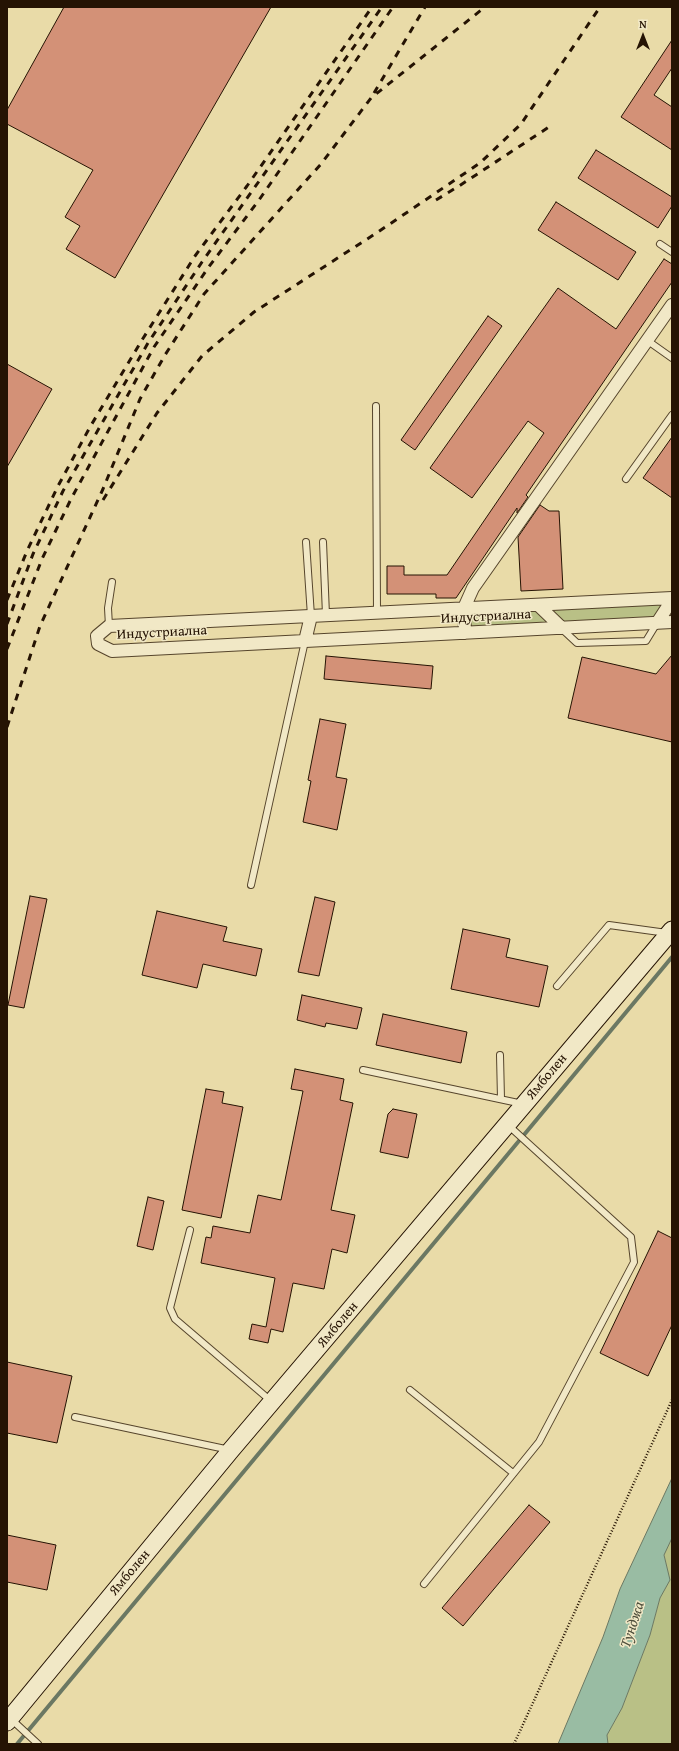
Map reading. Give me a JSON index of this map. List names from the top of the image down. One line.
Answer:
{"streets":{"main road":["Ямболен"],"street":["Индустриална"]},"water":["Тунджа"],"north":"top"}
